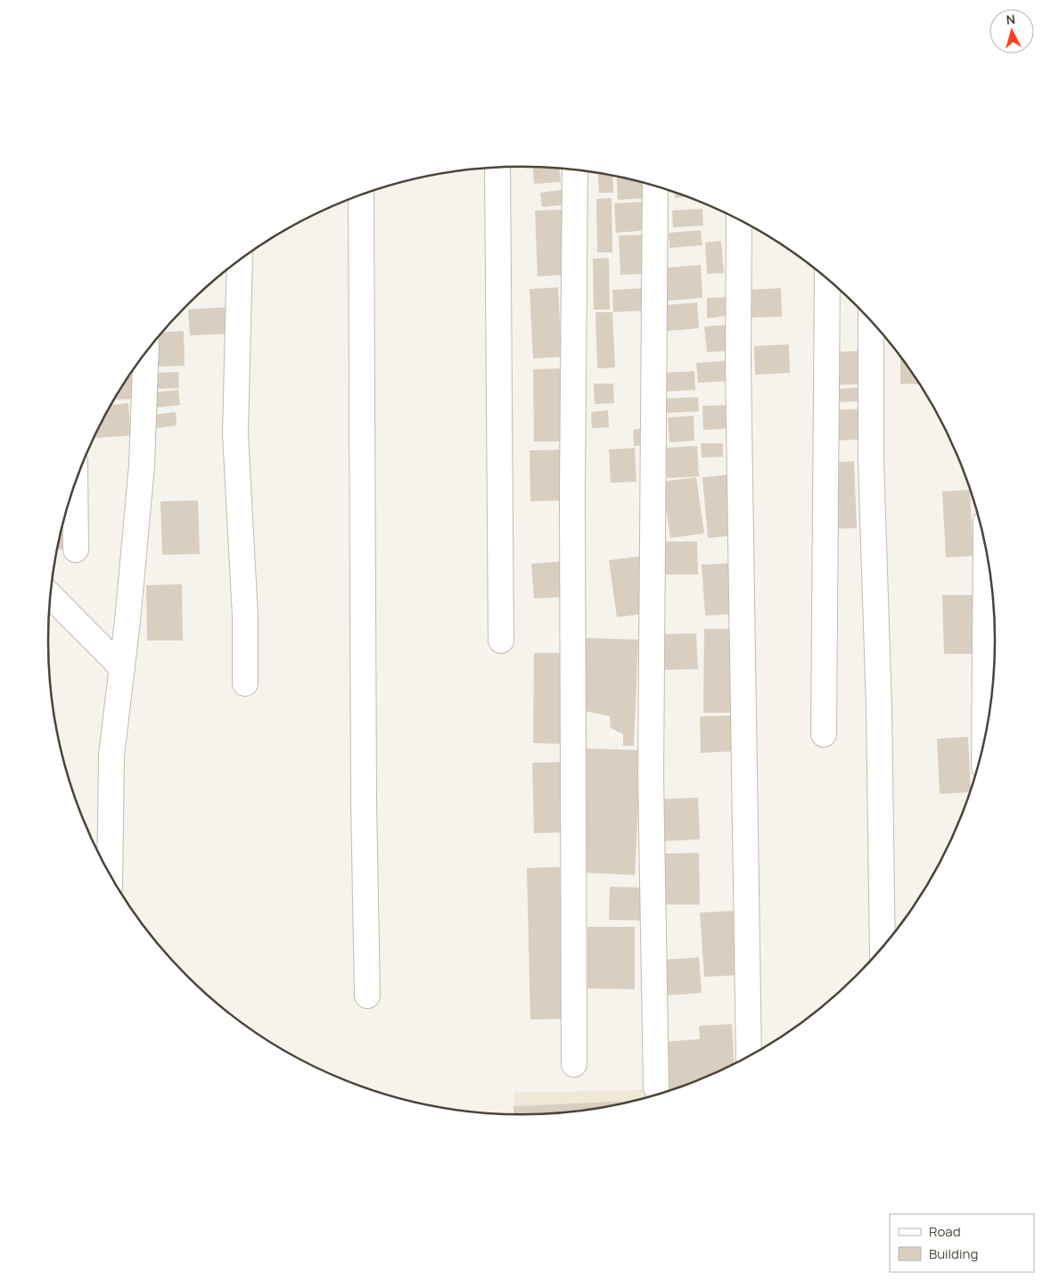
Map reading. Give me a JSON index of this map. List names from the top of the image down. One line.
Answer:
{"legend":["Road","Building"],"north":"top"}
